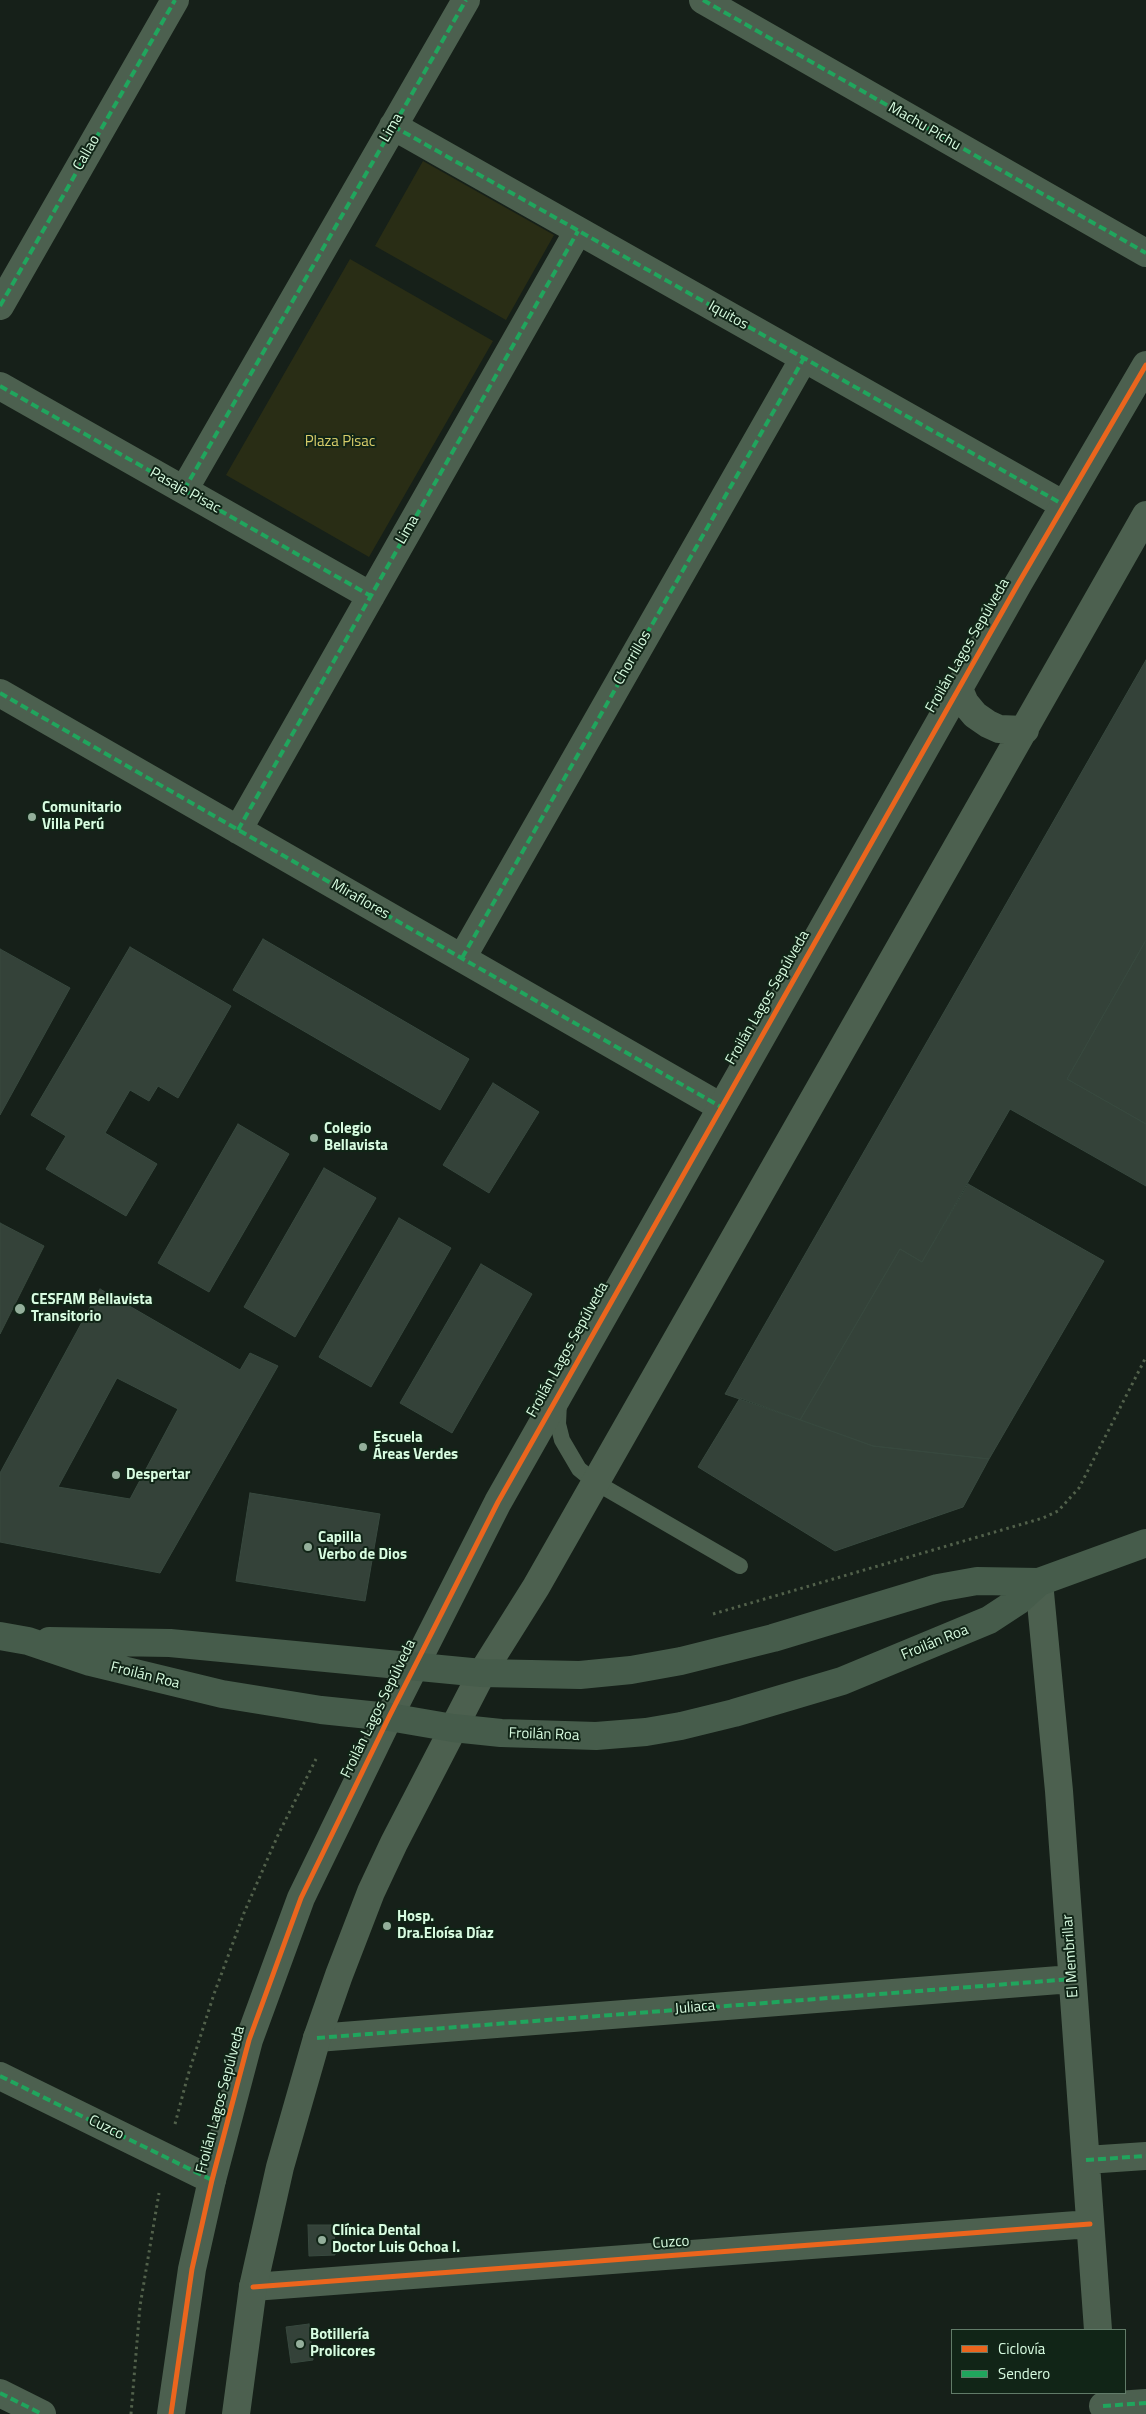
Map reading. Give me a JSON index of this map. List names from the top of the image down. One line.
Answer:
{"streets":{"main road":["Froilán Roa"],"street":["Machu Pichu","Lima","Callao","Iquitos","Pasaje Pisac","Froilán Lagos Sepúlveda","Chorrillos","Miraflores","El Membrillar","Juliaca","Cuzco"]},"crossings":[["Lima","Iquitos"],["Lima","Pasaje Pisac"],["Lima","Miraflores"],["Iquitos","Froilán Lagos Sepúlveda"],["Iquitos","Chorrillos"],["Froilán Lagos Sepúlveda","Miraflores"],["Froilán Lagos Sepúlveda","Froilán Roa"],["Froilán Lagos Sepúlveda","Cuzco"],["Chorrillos","Miraflores"],["Froilán Roa","El Membrillar"],["El Membrillar","Juliaca"],["El Membrillar","Cuzco"]],"parks":["Plaza Pisac"],"places":["Comunitario Villa Perú","Colegio Bellavista","CESFAM Bellavista Transitorio","Escuela Áreas Verdes","Despertar","Capilla Verbo de Dios","Hosp. Dra.Eloísa Díaz","Clínica Dental Doctor Luis Ochoa I.","Botillería Prolicores"],"legend":["Ciclovía","Sendero"]}
